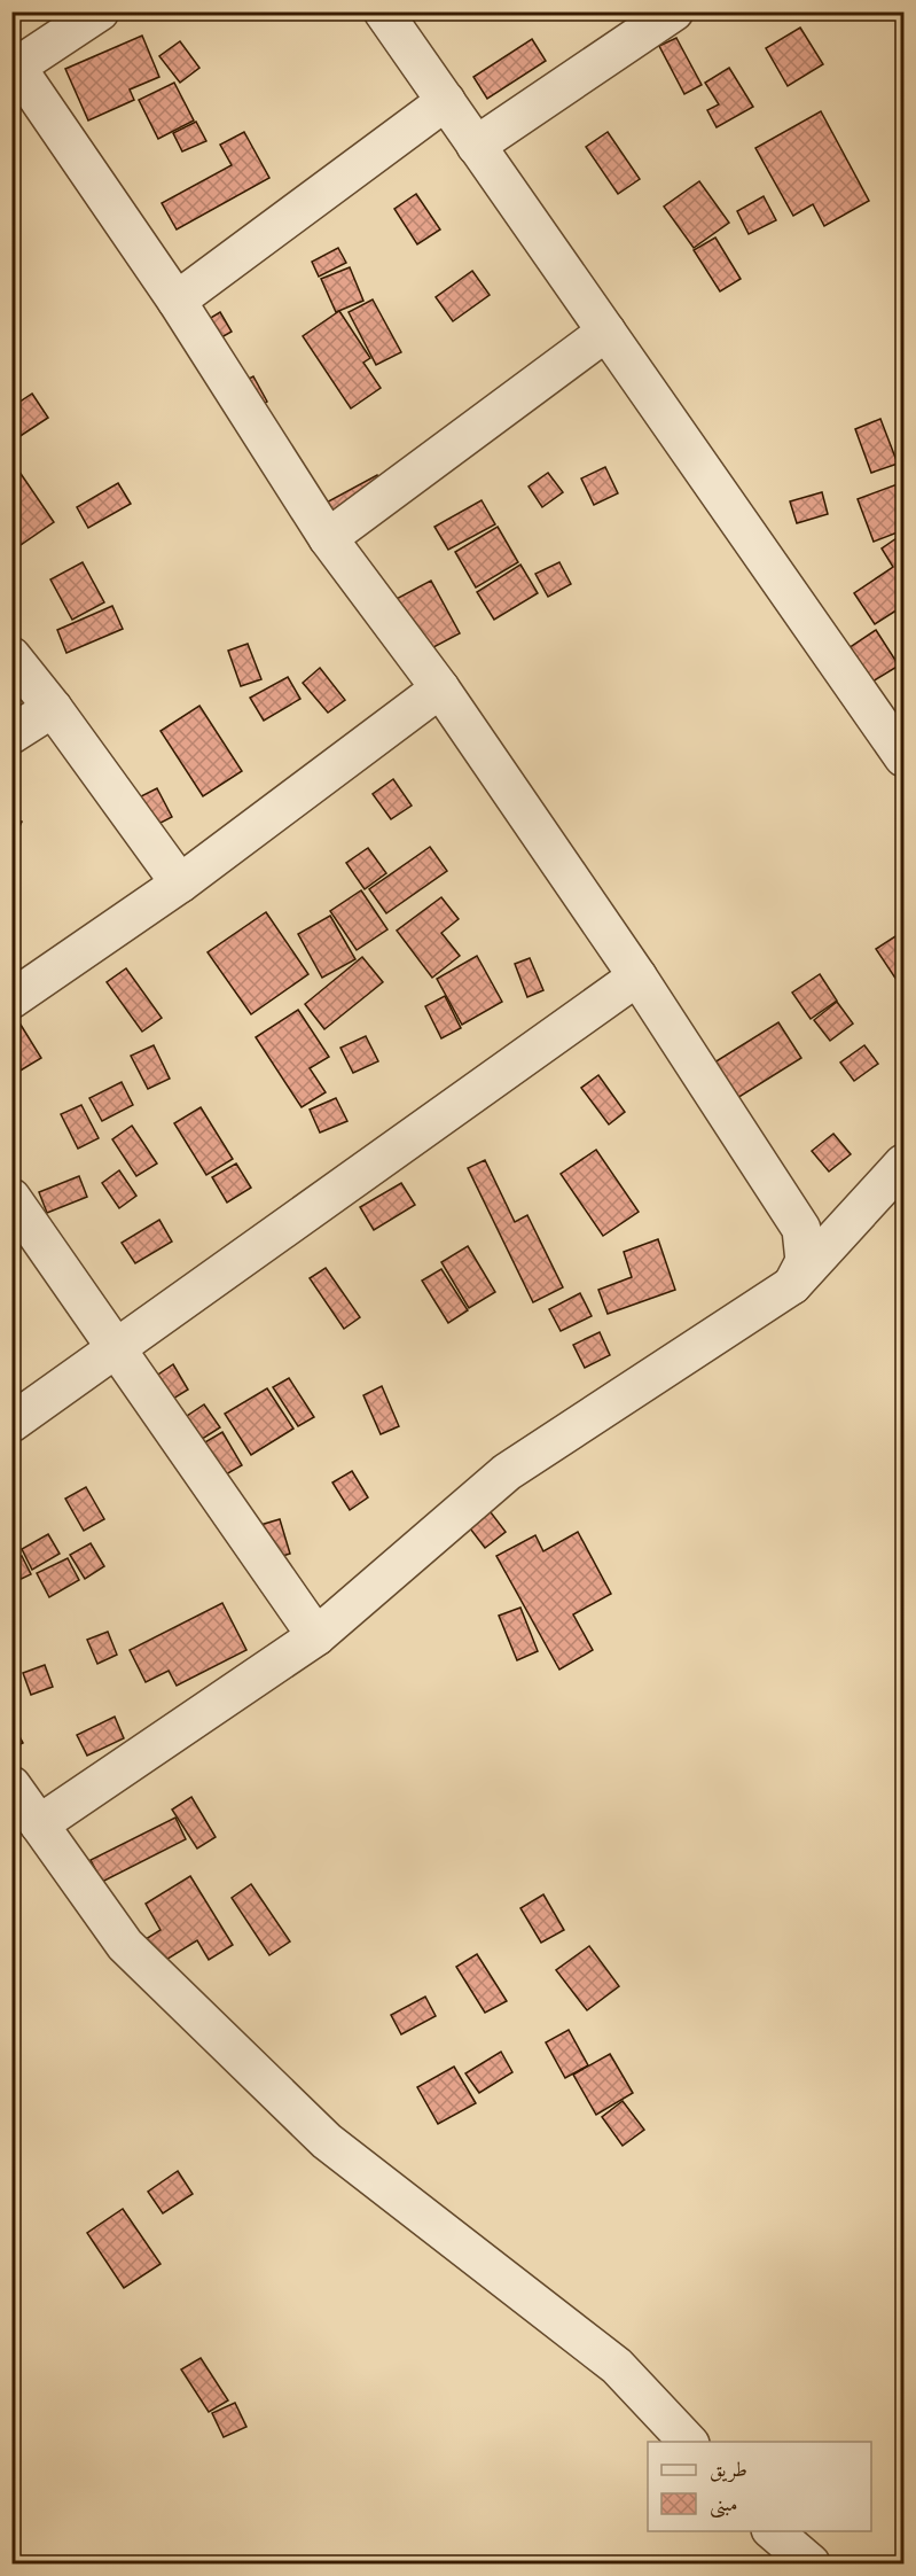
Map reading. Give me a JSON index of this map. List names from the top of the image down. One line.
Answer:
{"legend":["طريق","مبنى"]}
